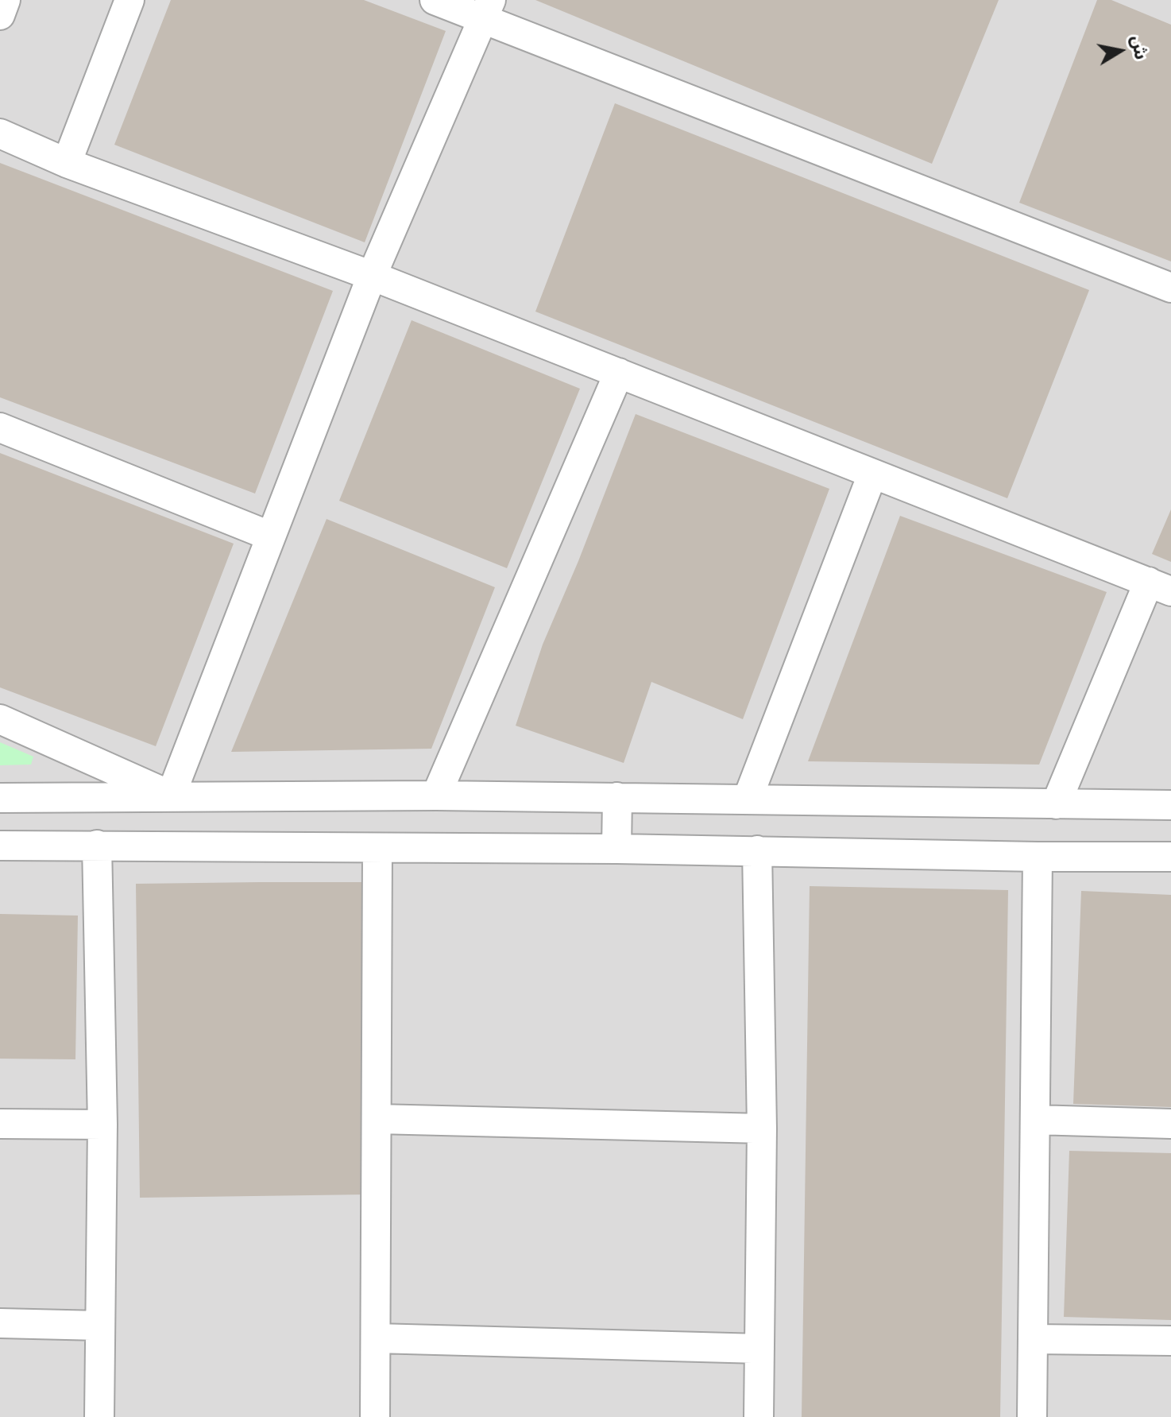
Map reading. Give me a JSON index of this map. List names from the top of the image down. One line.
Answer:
{"north":"right"}
